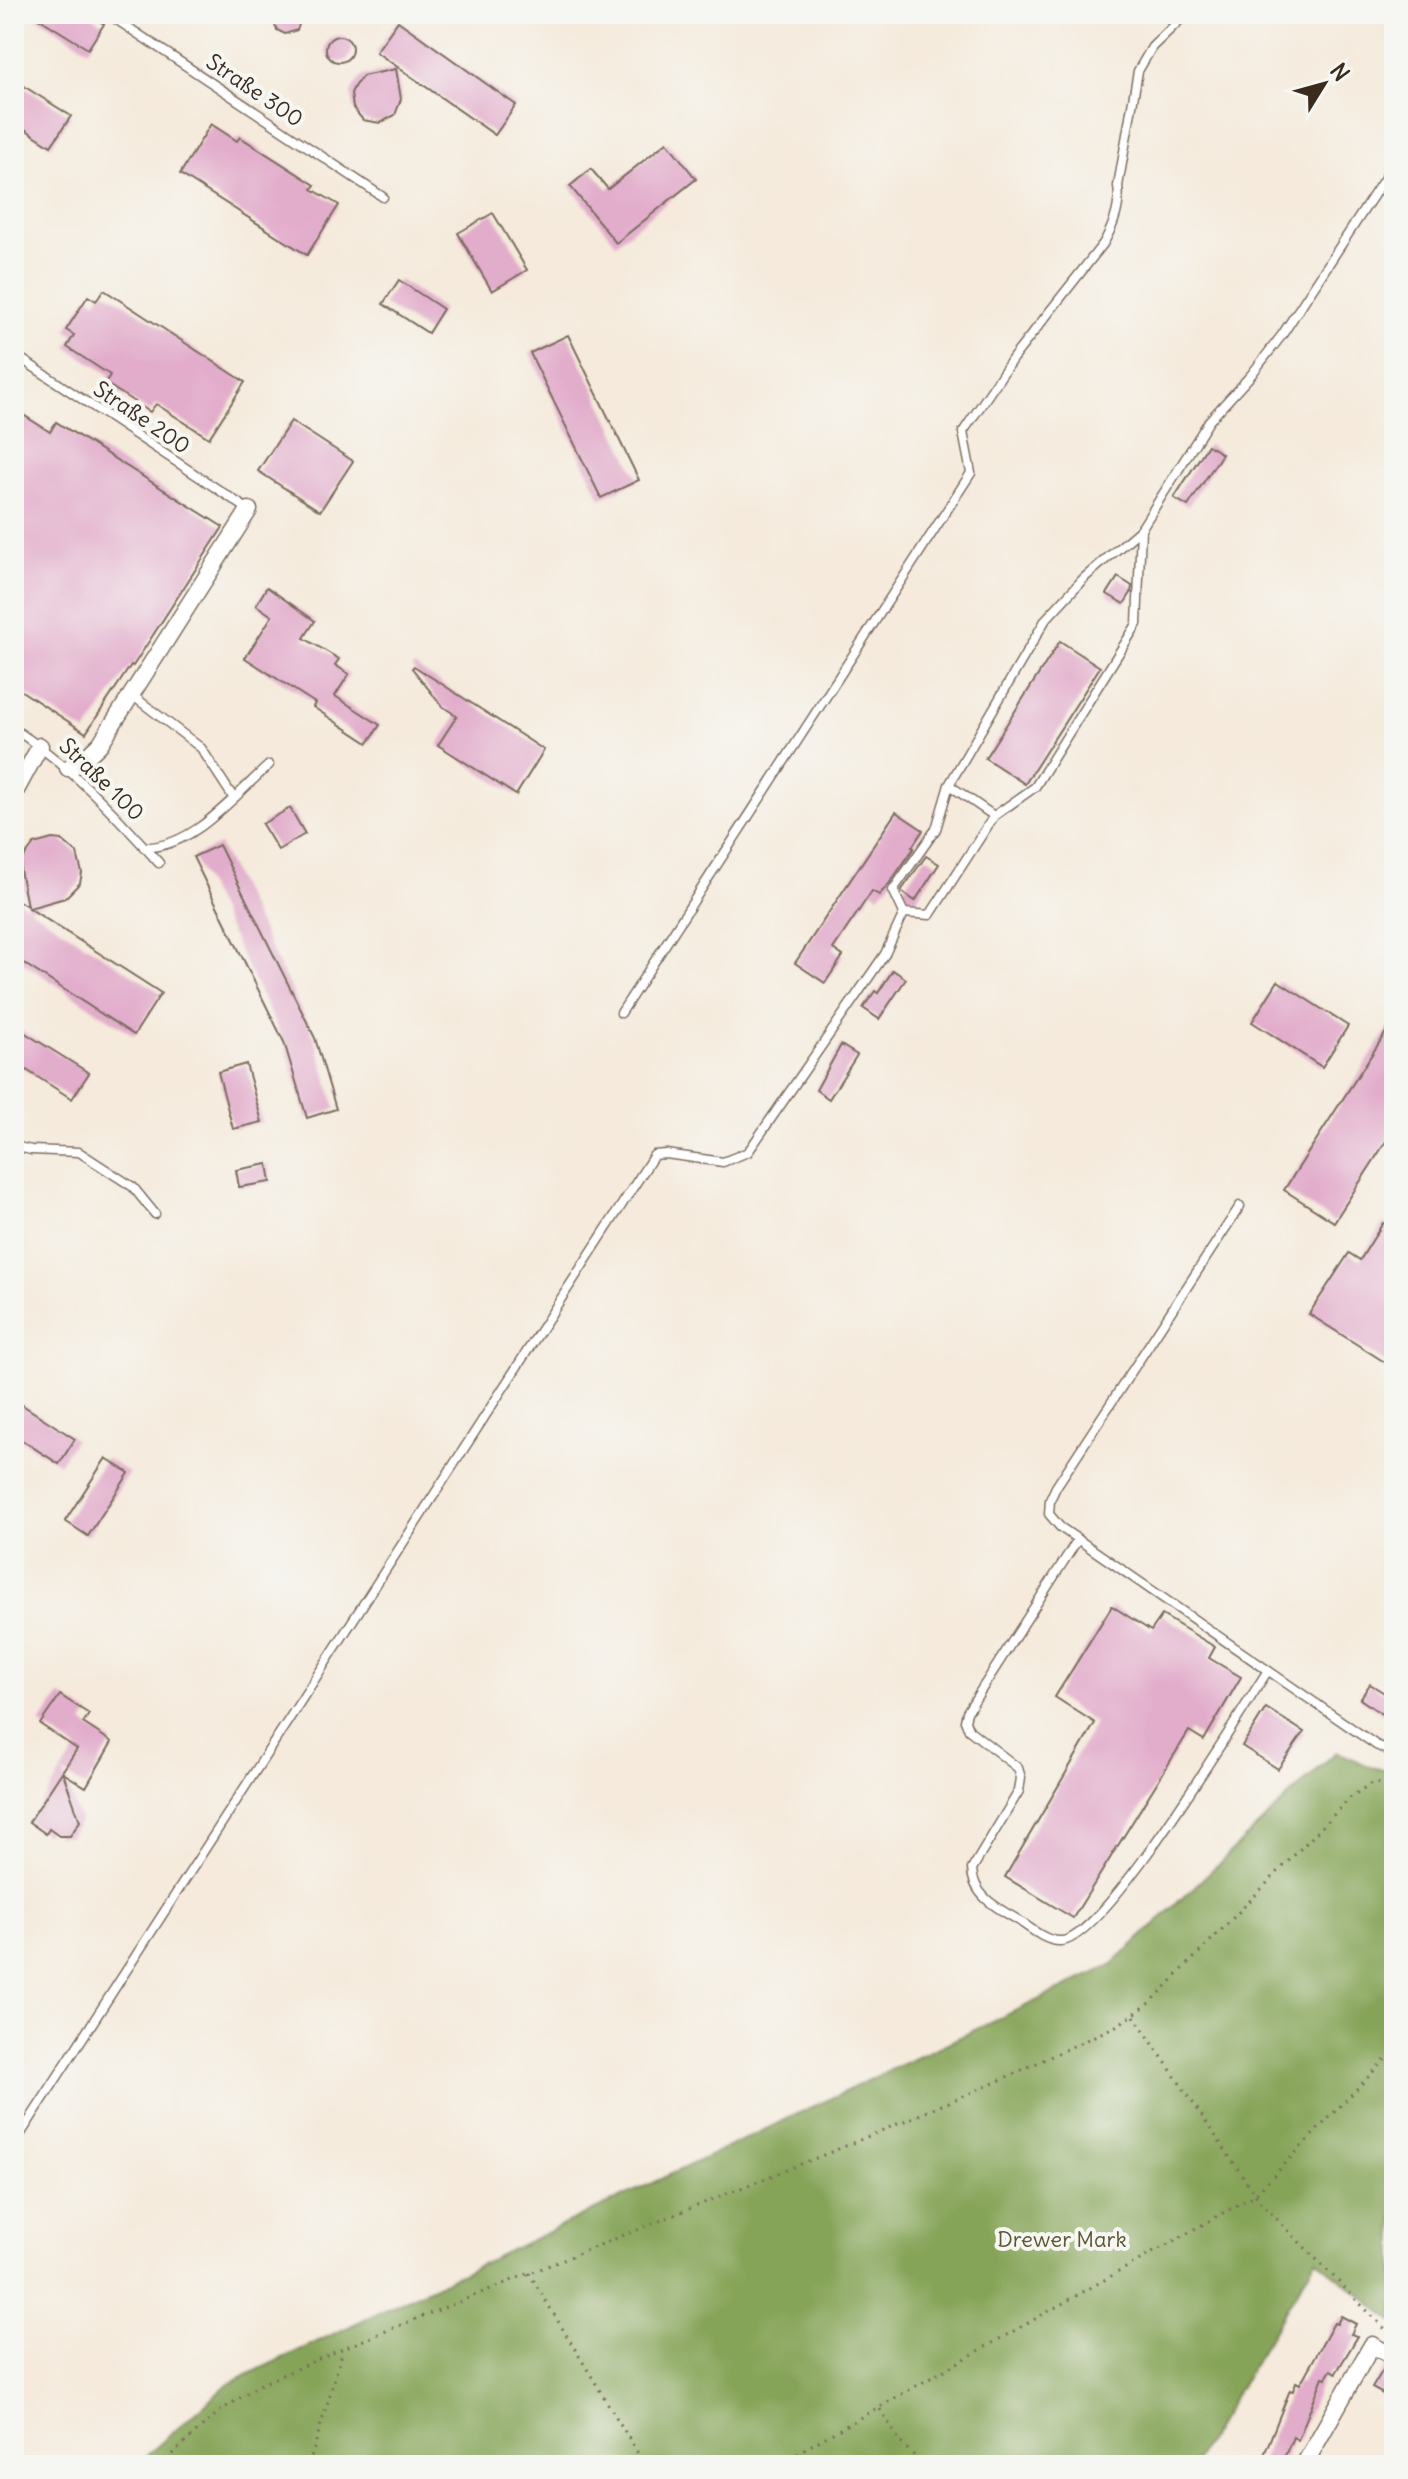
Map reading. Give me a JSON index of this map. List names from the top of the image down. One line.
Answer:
{"streets":{"lane":["Straße 300","Straße 200","Straße 100"]},"parks":["Drewer Mark"],"north":"top right"}
